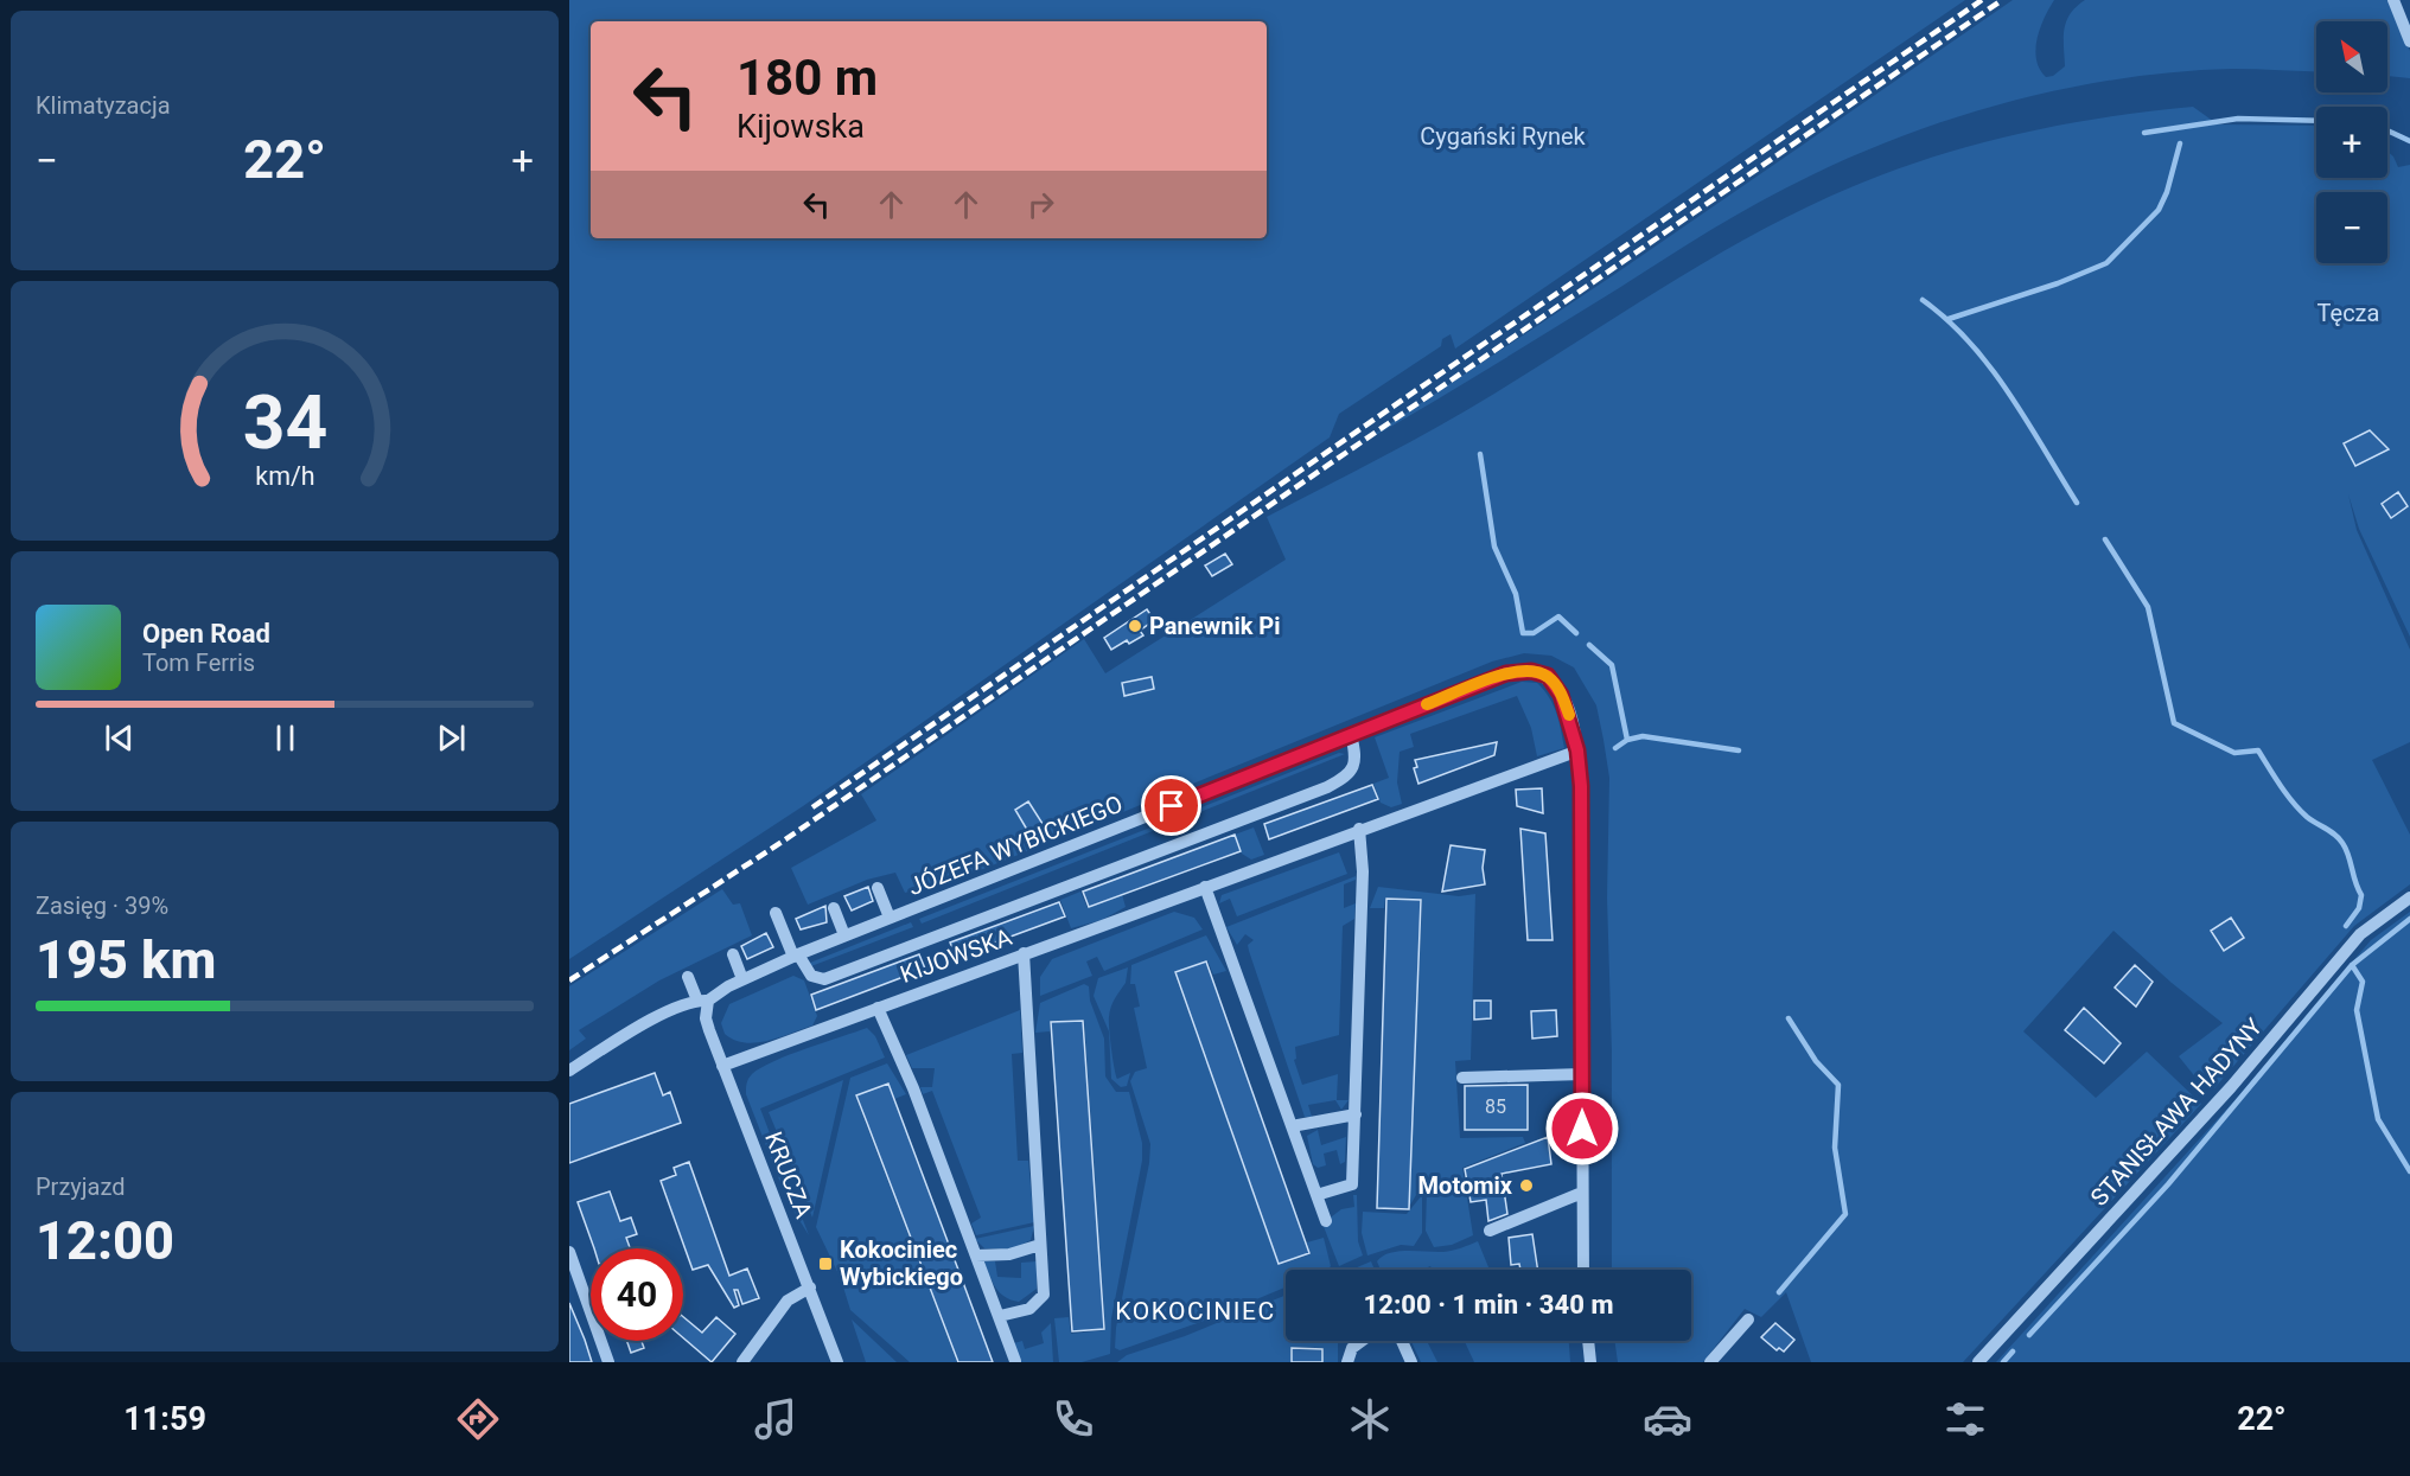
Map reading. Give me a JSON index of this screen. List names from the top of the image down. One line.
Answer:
{"streets":{"street":["JÓZEFA WYBICKIEGO","KIJOWSKA","STANISŁAWA HADYNY","KRUCZA"]},"crossings":[["JÓZEFA WYBICKIEGO","KIJOWSKA"],["JÓZEFA WYBICKIEGO","KRUCZA"],["KIJOWSKA","KRUCZA"]],"districts":["KOKOCINIEC"],"parks":["Cygański Rynek","Tęcza"],"places":{"other":["Panewnik Pi","Motomix"],"transit":["Kokociniec Wybickiego"]},"house_numbers":["85"],"north":"top left","page":{"tile":["Klimatyzacja",["Zasięg · 39%","195 km"],["Przyjazd","12:00"]],"map_buttons":["+","−"],"turn":["180 m","Kijowska"],"heat":["−","22°","+"],"song":["Open Road","Tom Ferris"],"limit":"40","trip":"12:00 · 1 min · 340 m","tabs":["11:59","22°"],"gauge":["34","km/h"]}}
